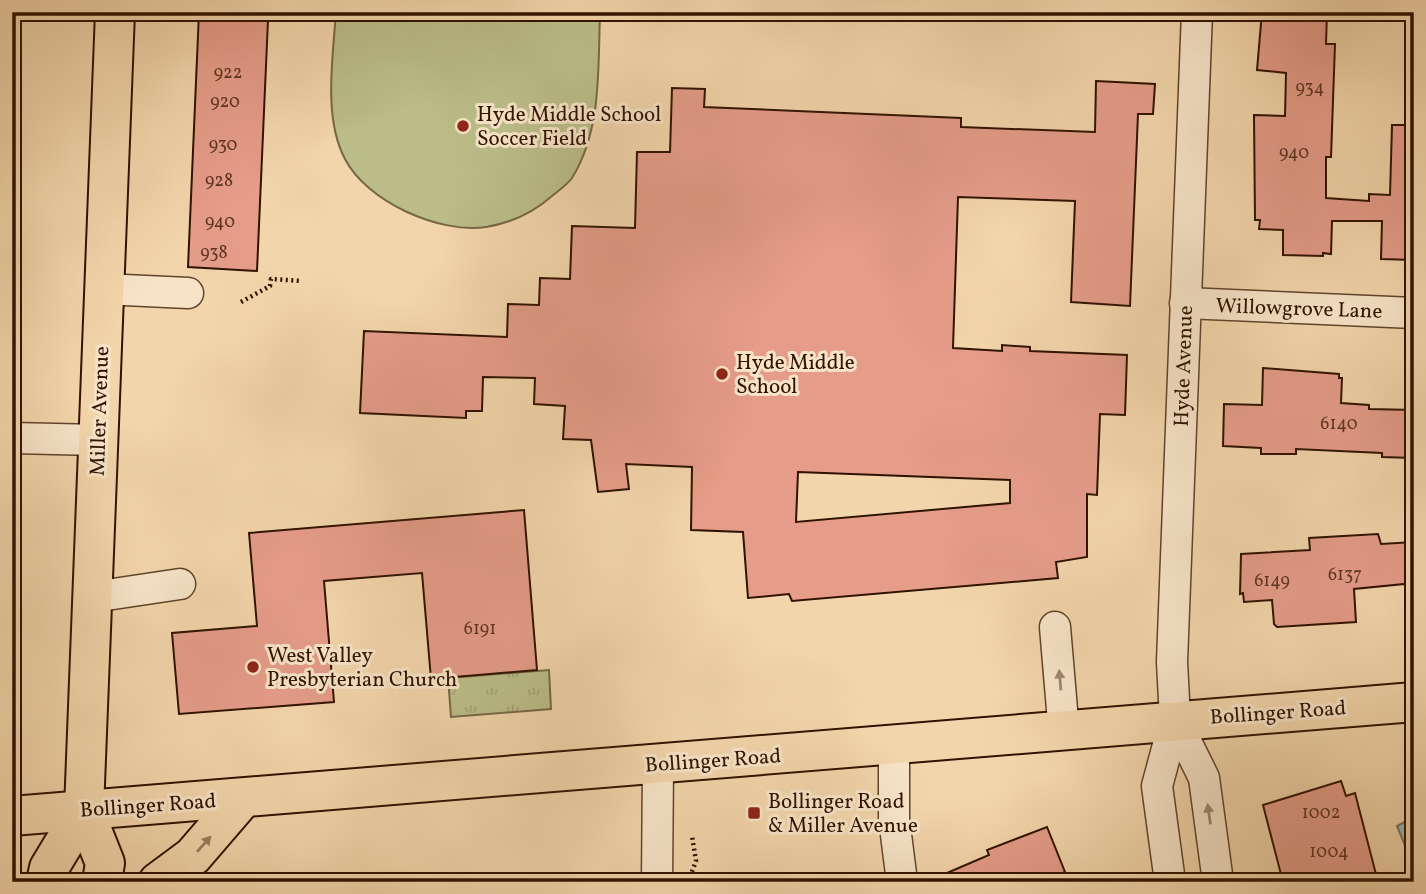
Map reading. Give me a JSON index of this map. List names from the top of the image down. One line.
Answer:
{"streets":{"main road":["Miller Avenue","Bollinger Road"],"street":["Willowgrove Lane","Hyde Avenue"]},"crossings":[["Willowgrove Lane","Hyde Avenue"],["Hyde Avenue","Bollinger Road"],["Miller Avenue","Bollinger Road"]],"places":{"other":["Hyde Middle School Soccer Field","Hyde Middle School","West Valley Presbyterian Church"],"transit":["Bollinger Road & Miller Avenue"]},"house_numbers":["922","934","920","930","940","928","940","938","6140","6137","6149","6191","1002","1004"]}
